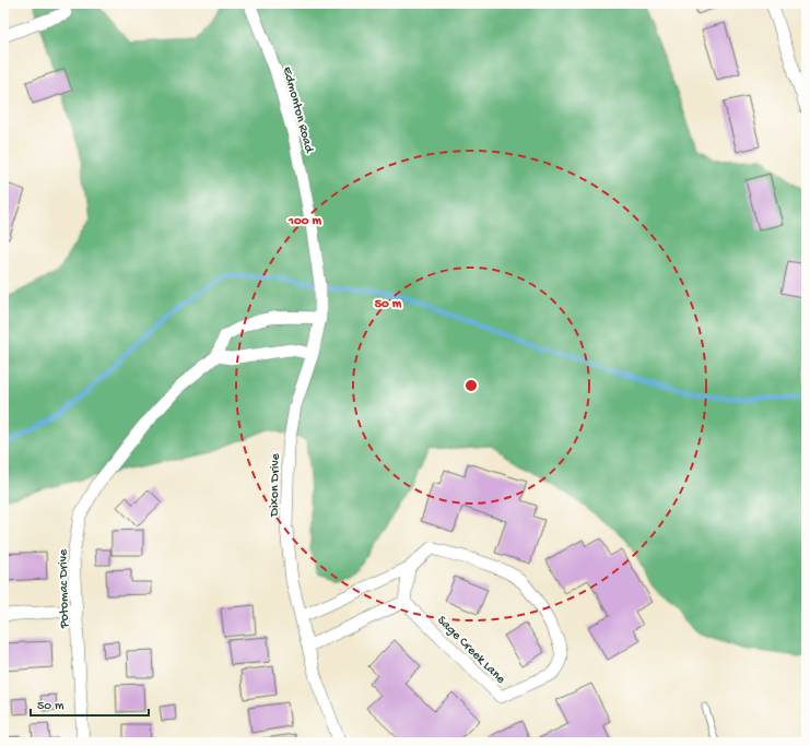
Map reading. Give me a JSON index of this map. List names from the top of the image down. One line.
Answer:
{"streets":{"street":["Edmonton Road","Dixon Drive","Potomac Drive","Sage Creek Lane"]},"crossings":[["Edmonton Road","Dixon Drive"],["Dixon Drive","Potomac Drive"],["Dixon Drive","Sage Creek Lane"]],"scale_bar":"50 m","rings":["100 m","50 m"]}
